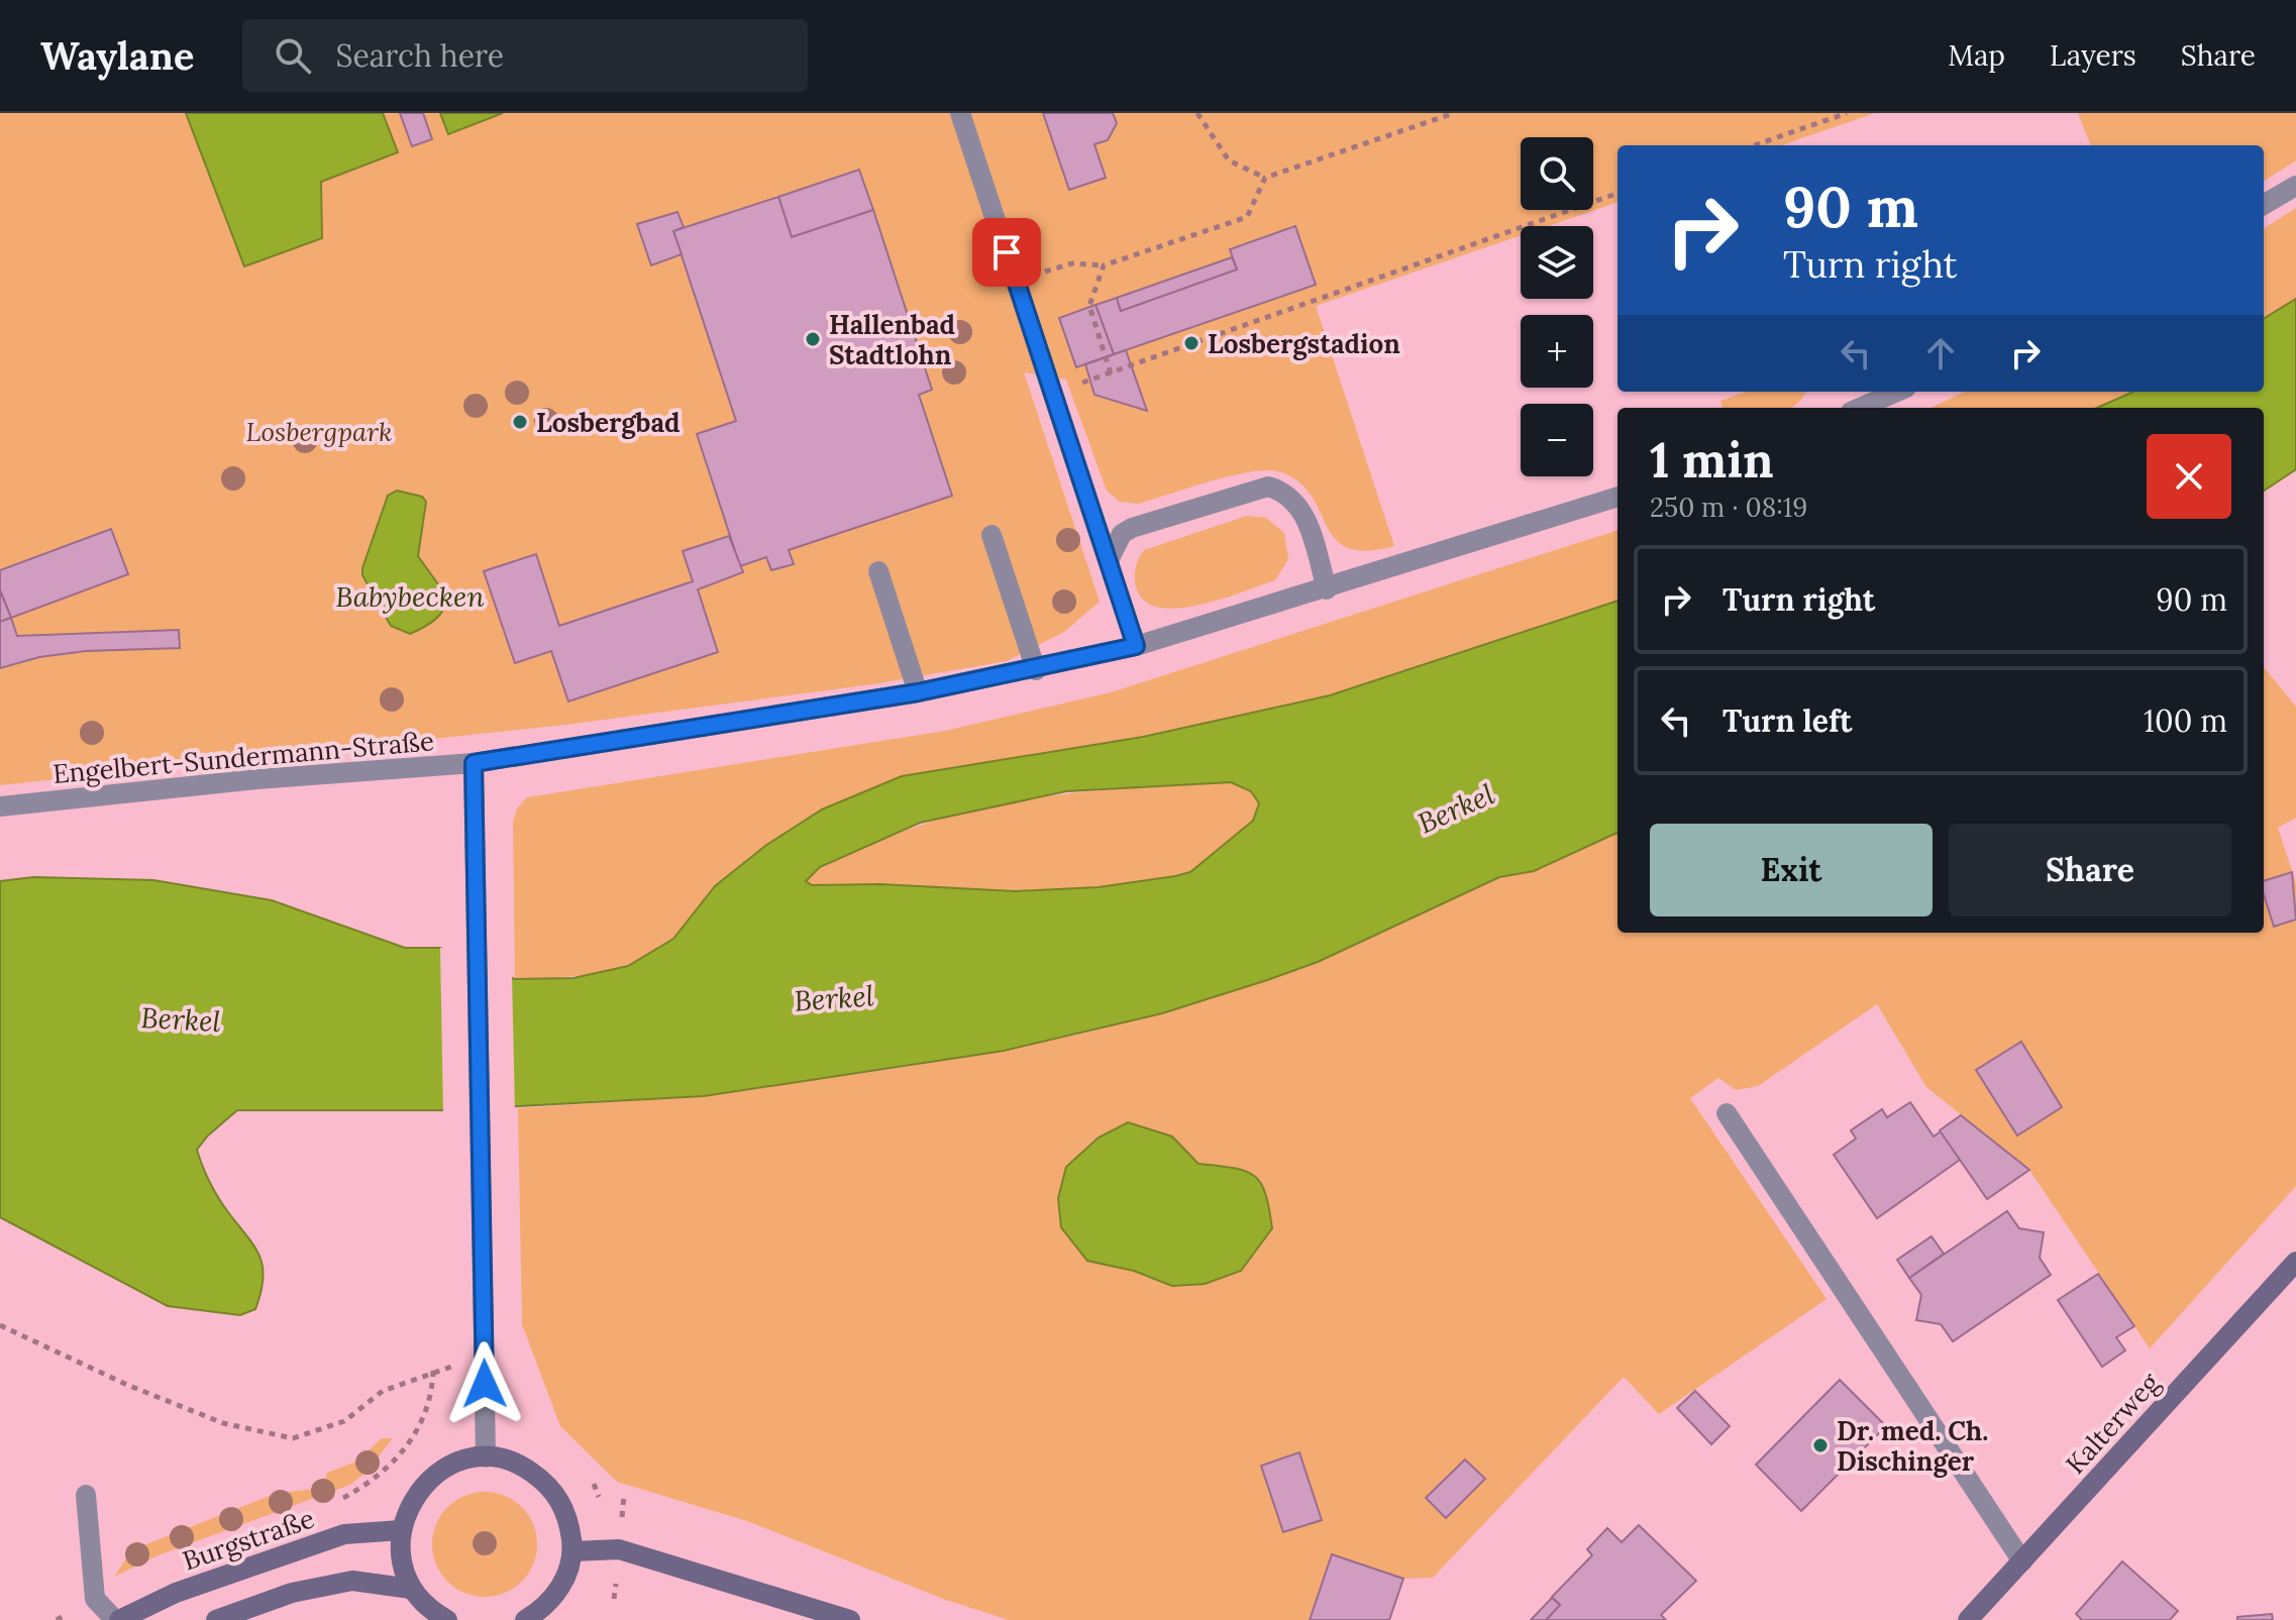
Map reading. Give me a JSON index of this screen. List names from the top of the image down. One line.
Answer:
{"streets":{"main road":["Kalterweg","Burgstraße"],"street":["Engelbert-Sundermann-Straße"]},"water":["Babybecken","Berkel"],"parks":["Losbergpark"],"places":["Hallenbad Stadtlohn","Losbergstadion","Losbergbad","Dr. med. Ch. Dischinger"],"page":{"header":"Waylane","search":"Search here","nav":["Map","Layers","Share"],"map_buttons":["+","−"],"turn":["90 m","Turn right"],"heading":["1 min","250 m · 08:19"],"list":[{"name":"Turn right","value":"90 m"},{"name":"Turn left","value":"100 m"}],"buttons":["Exit","Share"]}}
